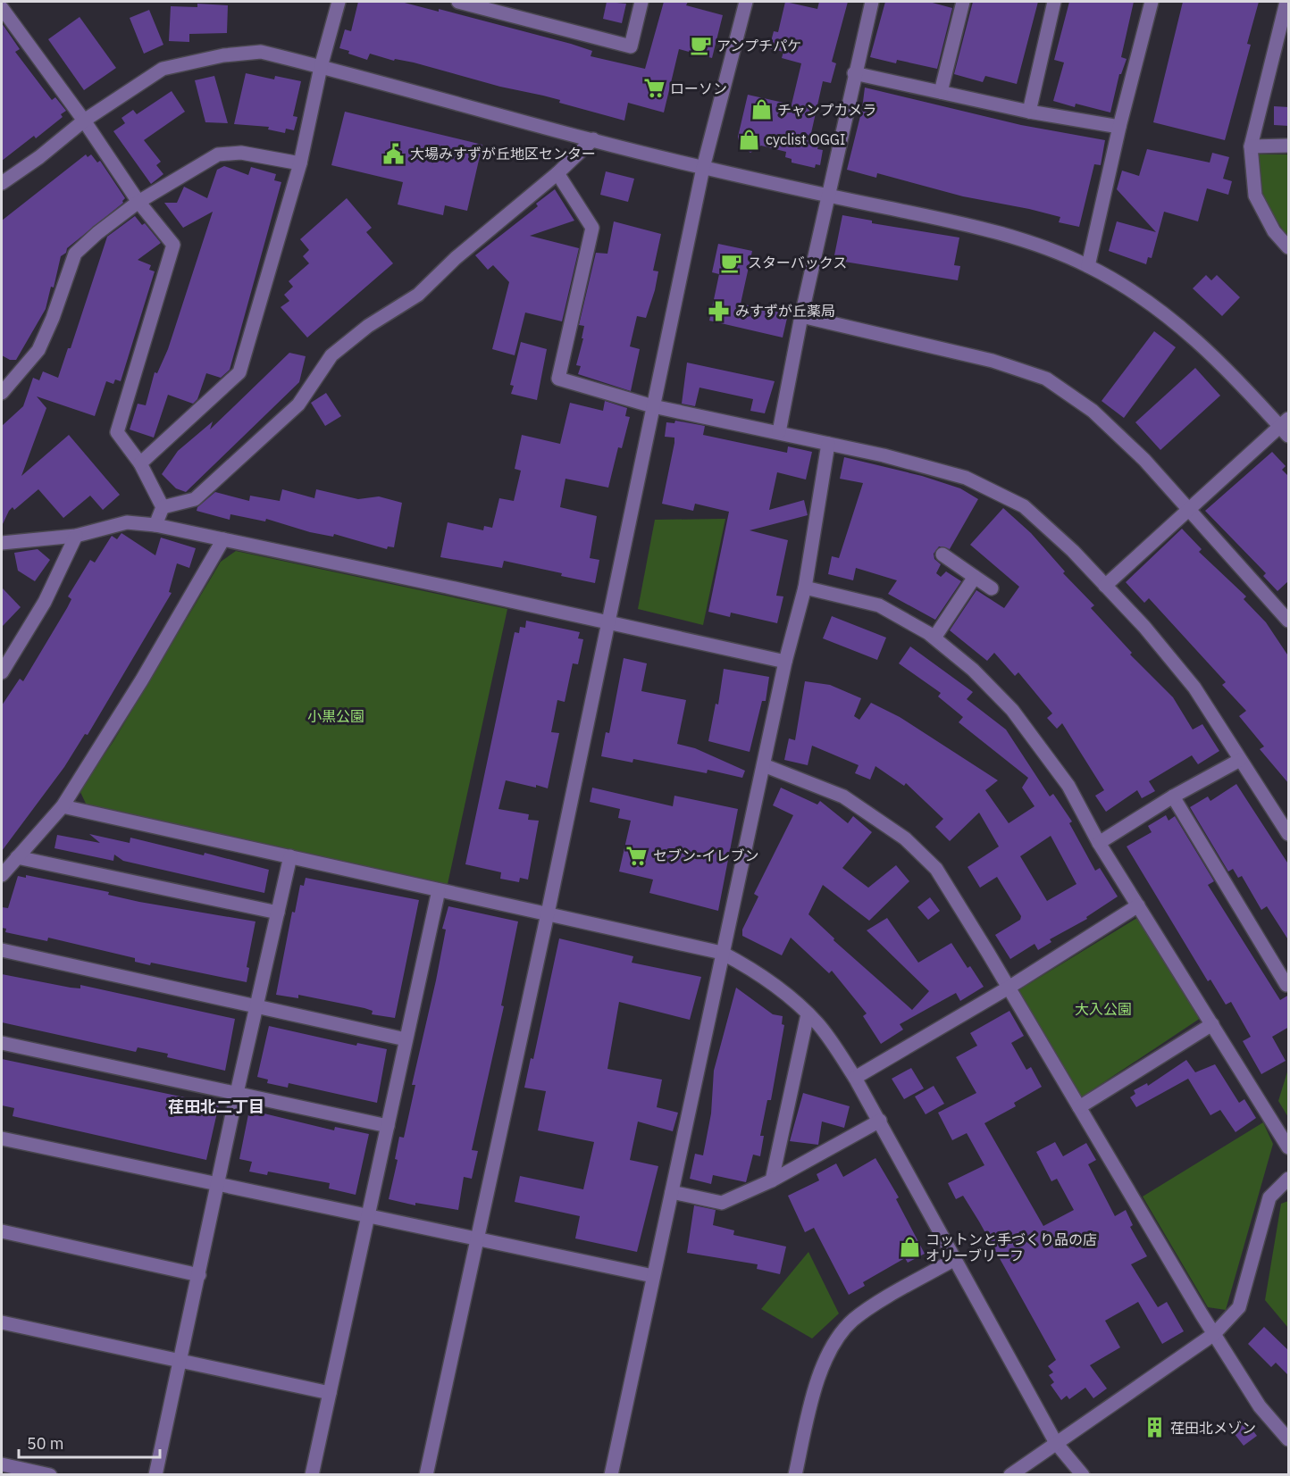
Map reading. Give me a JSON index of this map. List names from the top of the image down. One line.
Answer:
{"districts":["荏田北二丁目"],"parks":["小黒公園","大入公園"],"places":{"cafe":["アンプチパケ","スターバックス"],"supermarket":["ローソン","セブン-イレブン"],"shop":["チャンプカメラ","cyclist OGGI","コットンと手づくり品の店 オリーブリーフ"],"public building":["大場みすずが丘地区センター"],"pharmacy":["みすずが丘薬局"],"building":["荏田北メゾン"]},"scale_bar":"50 m"}
